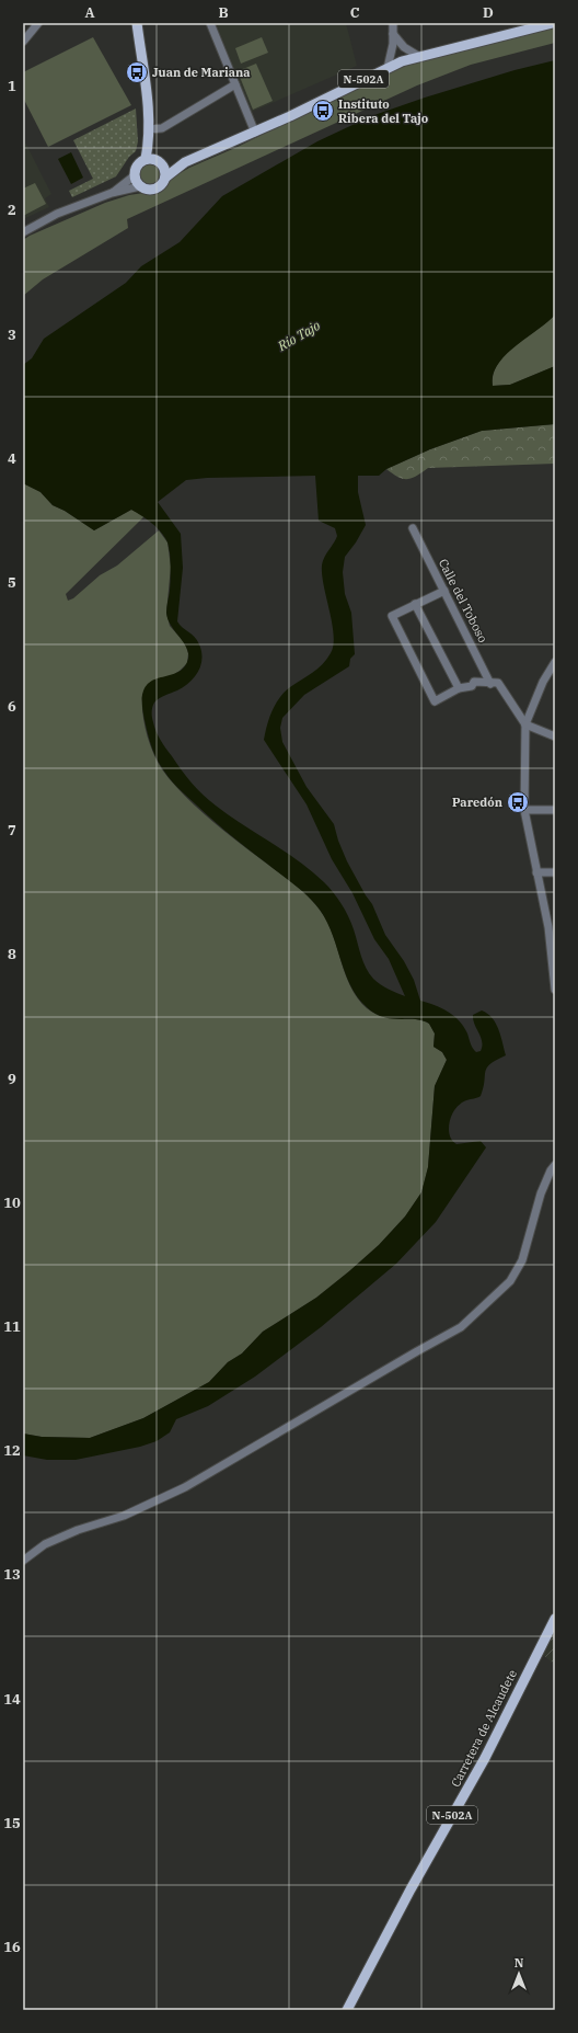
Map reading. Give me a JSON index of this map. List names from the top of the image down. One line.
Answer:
{"streets":{"main road":["N-502A","Carretera de Alcaudete"],"street":["Calle del Toboso"]},"water":["Río Tajo"],"places":{"bus stop":["Juan de Mariana","Instituto Ribera del Tajo","Paredón"]},"north":"top","grid":{"columns":["A","B","C","D"],"rows":["1","2","3","4","5","6","7","8","9","10","11","12","13","14","15","16"]}}
